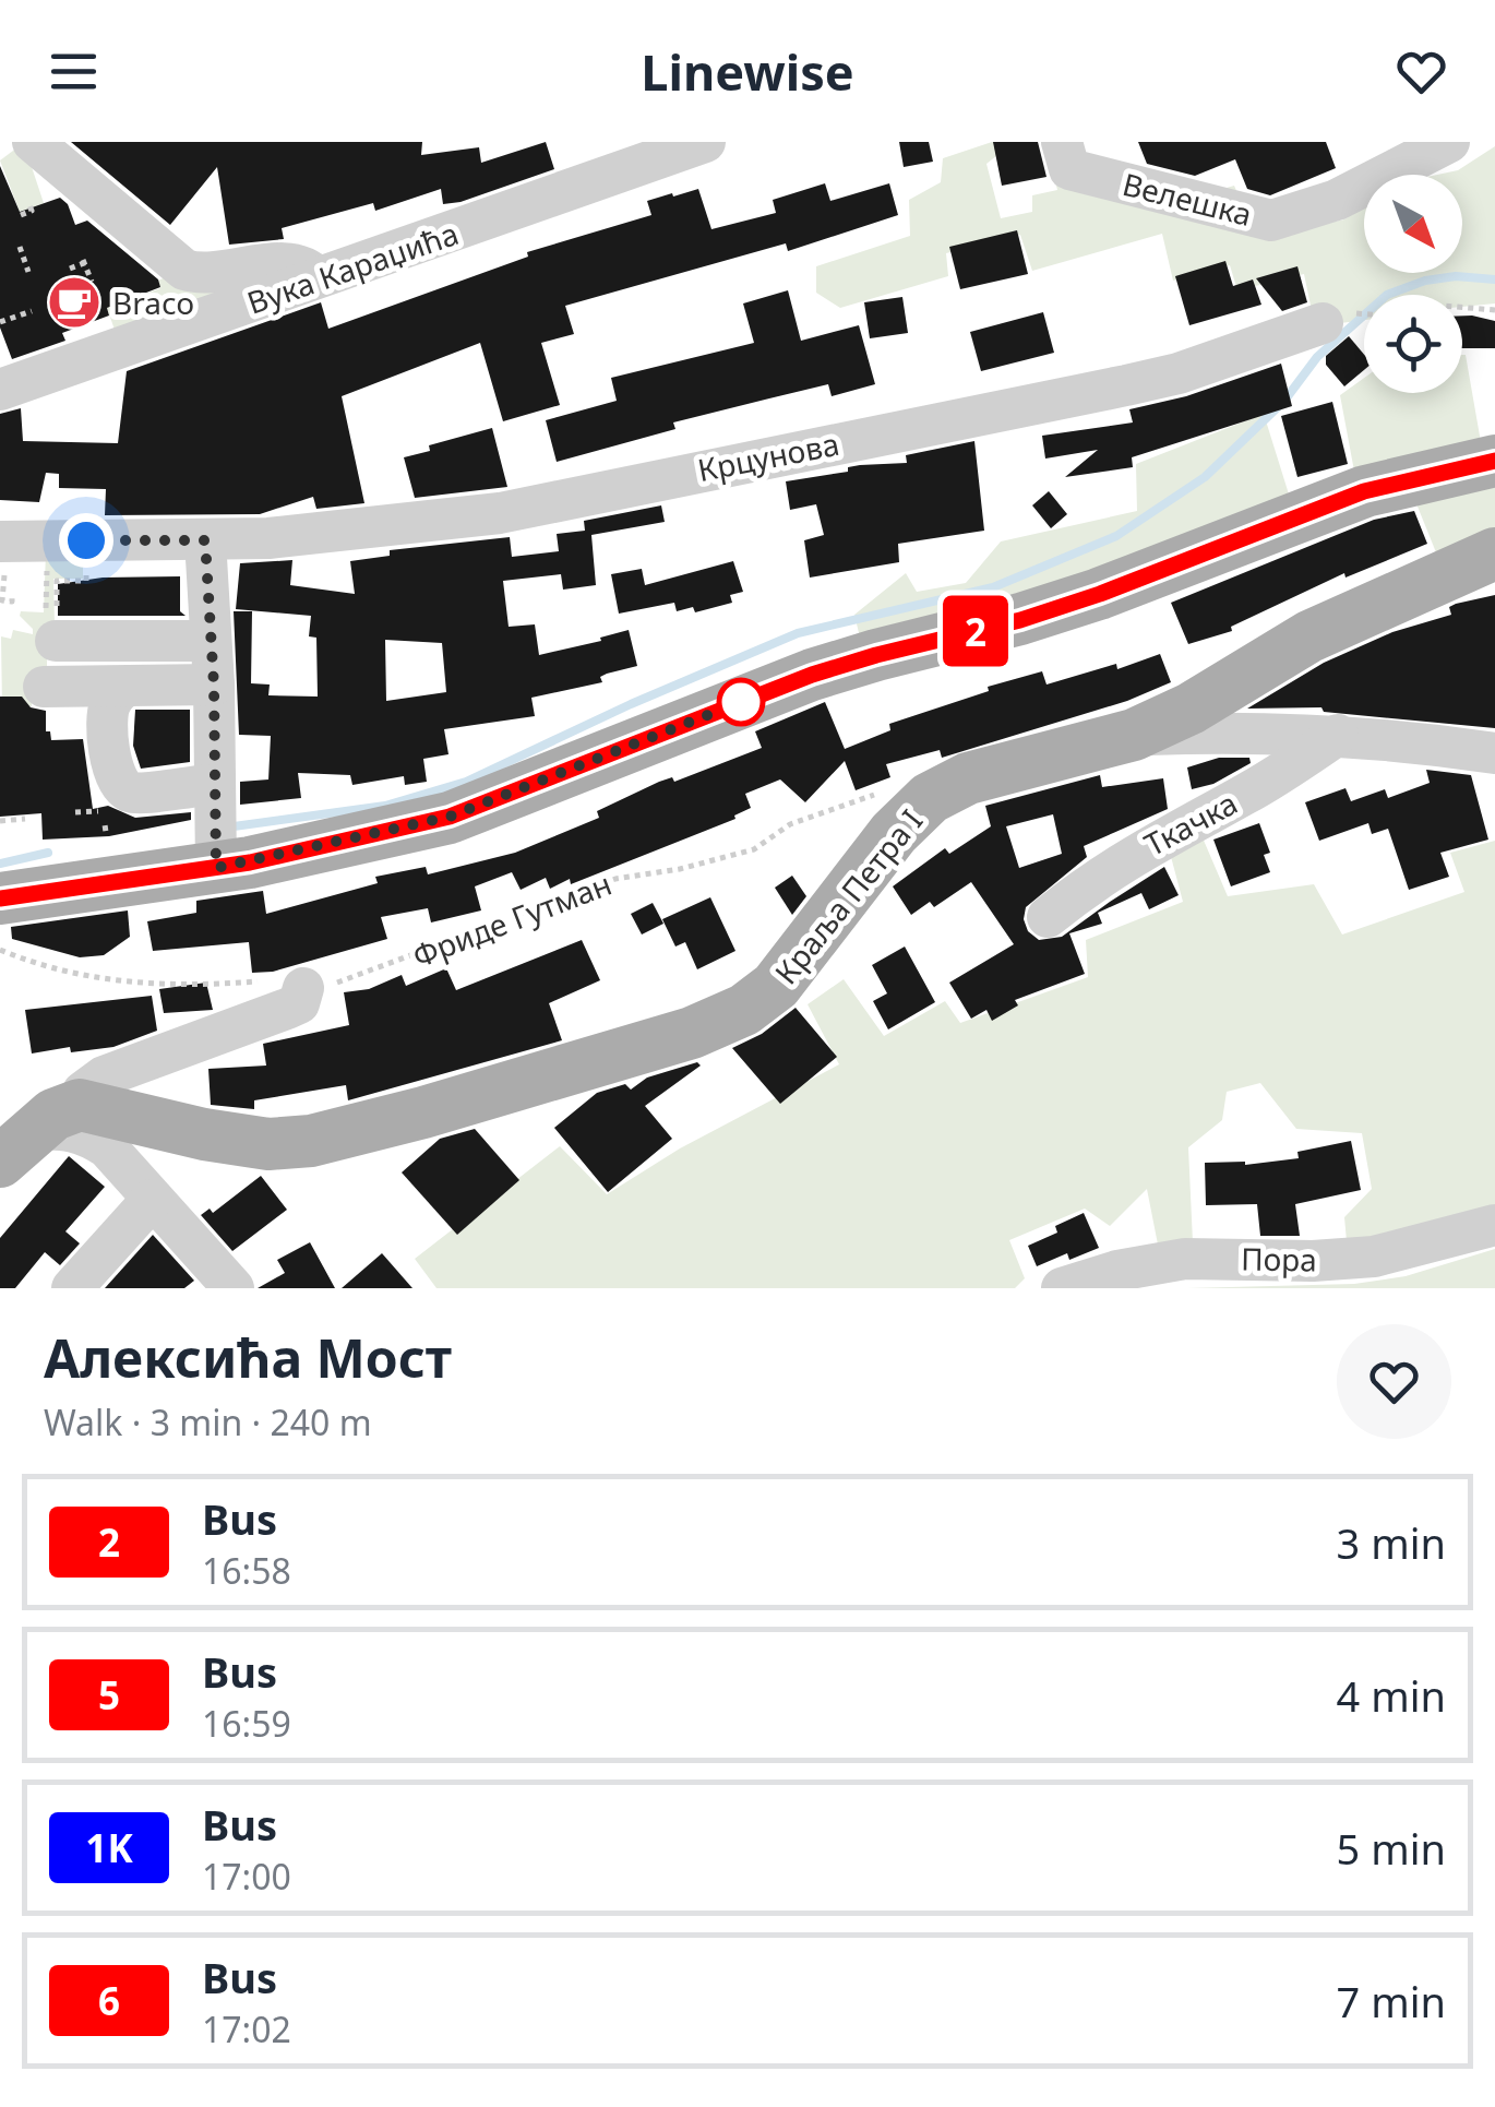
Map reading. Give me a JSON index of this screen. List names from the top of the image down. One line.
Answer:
{"streets":{"main road":["Краља Петра I"],"street":["Велешка","Вука Караџића","Крцунова","Ткачка","Пора"],"path":["Фриде Гутман"]},"places":{"cafe":["Braco"]},"lines":["bus line 2"],"north":"bottom right","page":{"header":"Linewise","on_map":"2","heading":["Алексића Мост","Walk · 3 min · 240 m"],"list":[{"mark":"2","name":"Bus","note":"16:58","value":"3 min"},{"mark":"5","name":"Bus","note":"16:59","value":"4 min"},{"mark":"1K","name":"Bus","note":"17:00","value":"5 min"},{"mark":"6","name":"Bus","note":"17:02","value":"7 min"}]}}
